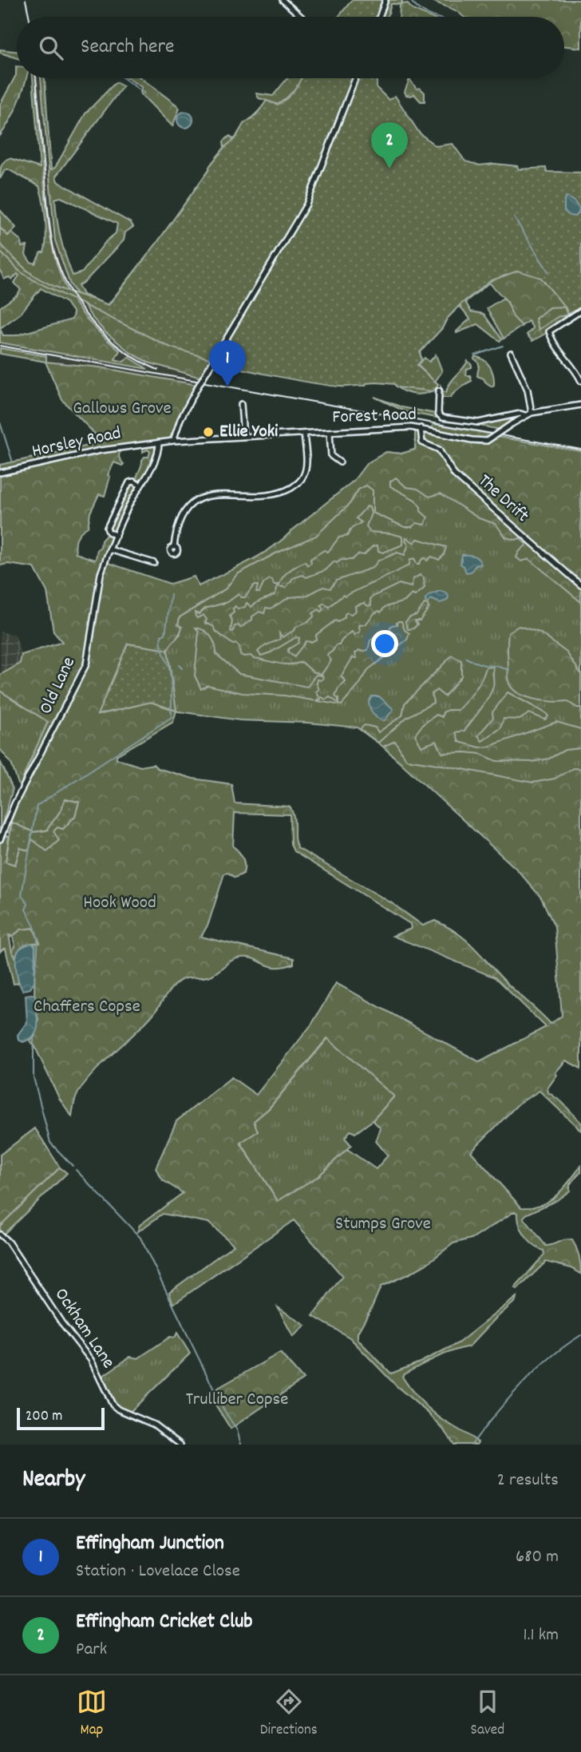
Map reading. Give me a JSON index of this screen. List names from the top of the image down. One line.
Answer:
{"streets":{"street":["Forest Road","Horsley Road","The Drift","Old Lane","Ockham Lane"]},"crossings":[["Forest Road","Horsley Road"],["Forest Road","The Drift"],["Forest Road","Old Lane"],["Horsley Road","Old Lane"]],"parks":["Gallows Grove","Hook Wood","Chaffers Copse","Stumps Grove","Trulliber Copse"],"places":["Ellie Yoki"],"scale_bar":"200 m","page":{"search":"Search here","pins":["2","1"],"scale":"200 m","heading":["Nearby","2 results"],"list":[{"mark":"1","name":"Effingham Junction","note":"Station · Lovelace Close","value":"680 m"},{"mark":"2","name":"Effingham Cricket Club","note":"Park","value":"1.1 km"}],"nav":["Map","Directions","Saved"]}}
